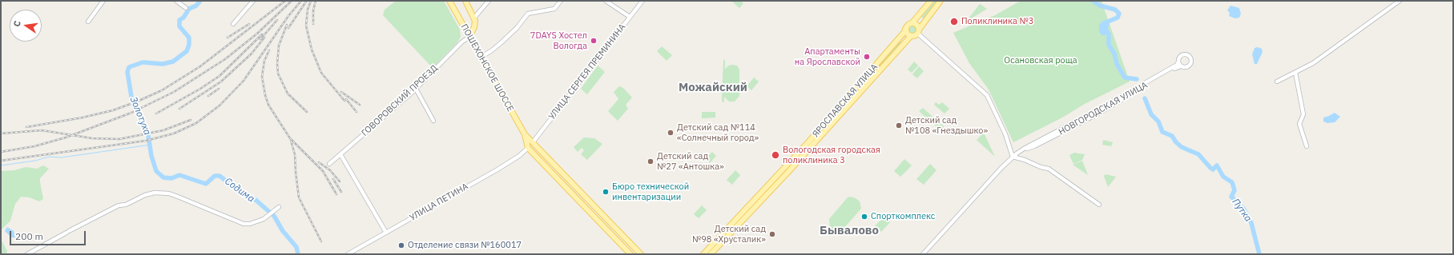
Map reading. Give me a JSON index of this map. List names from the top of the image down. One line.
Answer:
{"streets":{"main road":["ПОШЕХОНСКОЕ ШОССЕ","ЯРОСЛАВСКАЯ УЛИЦА"],"street":["УЛИЦА СЕРГЕЯ ПРЕМИНИНА","ГОВОРОВСКИЙ ПРОЕЗД","НОВГОРОДСКАЯ УЛИЦА","УЛИЦА ПЕТИНА"]},"crossings":[["ПОШЕХОНСКОЕ ШОССЕ","УЛИЦА СЕРГЕЯ ПРЕМИНИНА"],["ПОШЕХОНСКОЕ ШОССЕ","ГОВОРОВСКИЙ ПРОЕЗД"],["ПОШЕХОНСКОЕ ШОССЕ","УЛИЦА ПЕТИНА"]],"districts":["Можайский","Бывалово"],"water":["Золотуха","Содима","Путка"],"parks":["Осановская роща"],"places":["Поликлиника №3","7DAYS Хостел Вологда","Апартаменты на Ярославской","Детский сад №108 «Гнездышко»","Детский сад №114 «Солнечный город»","Вологодская городская поликлиника 3","Детский сад №27 «Антошка»","Бюро технической инвентаризации","Спорткомплекс","Детский сад №98 «Хрусталик»","Отделение связи №160017"],"scale_bar":"200 m","north":"left"}
